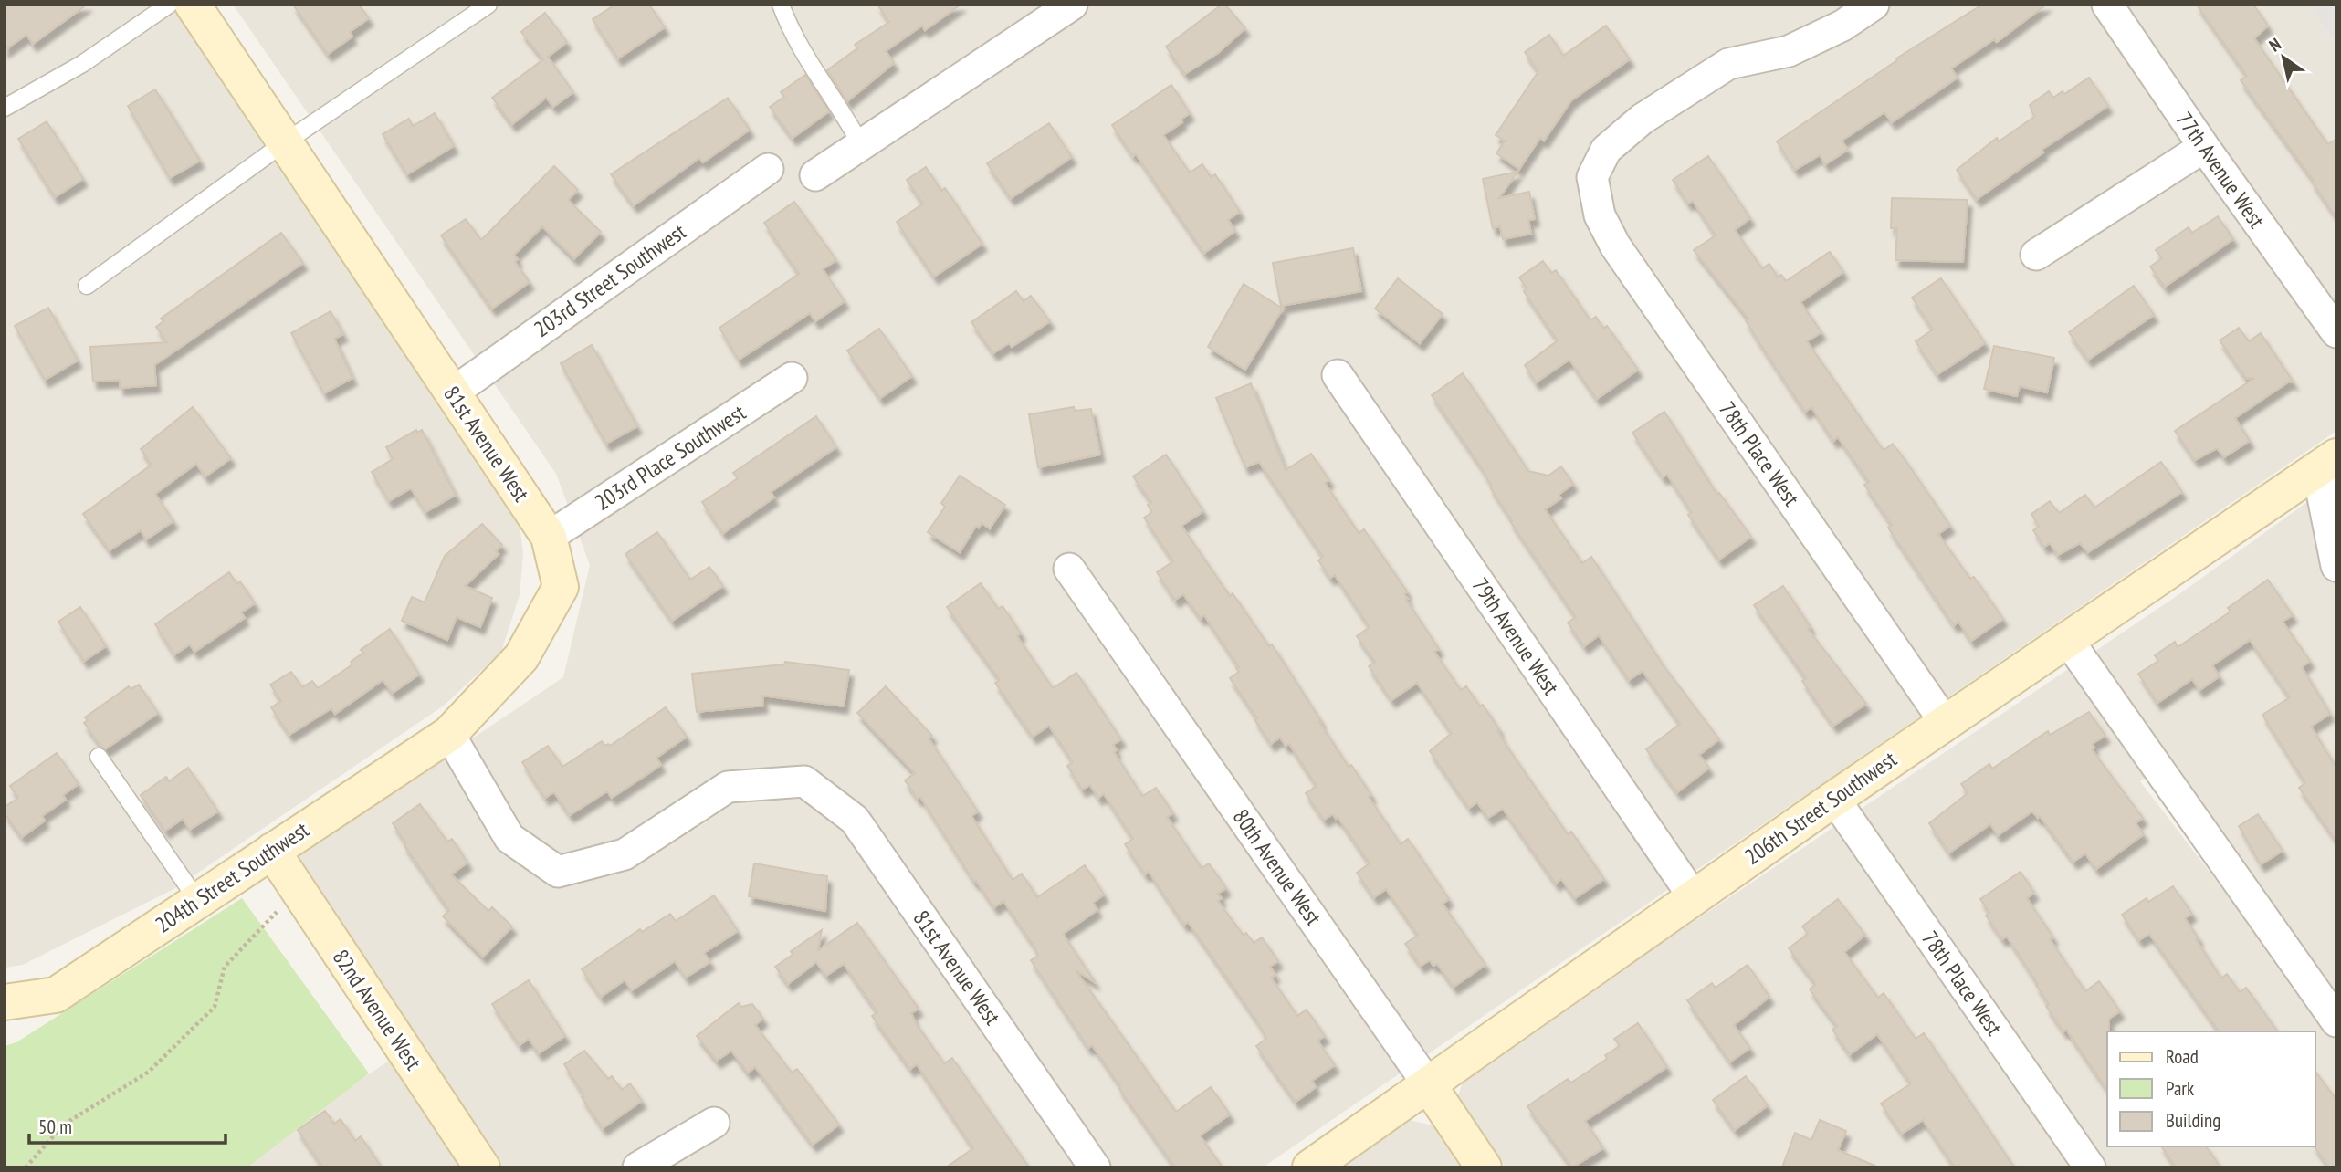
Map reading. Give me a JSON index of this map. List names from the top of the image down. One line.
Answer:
{"streets":{"street":["77th Avenue West","203rd Street Southwest","81st Avenue West","78th Place West","203rd Place Southwest","79th Avenue West","206th Street Southwest","80th Avenue West","204th Street Southwest","82nd Avenue West"]},"crossings":[["203rd Street Southwest","81st Avenue West"],["81st Avenue West","203rd Place Southwest"],["81st Avenue West","204th Street Southwest"],["78th Place West","206th Street Southwest"],["79th Avenue West","206th Street Southwest"],["206th Street Southwest","80th Avenue West"],["204th Street Southwest","82nd Avenue West"]],"legend":["Road","Park","Building"],"scale_bar":"50 m","north":"top left"}
